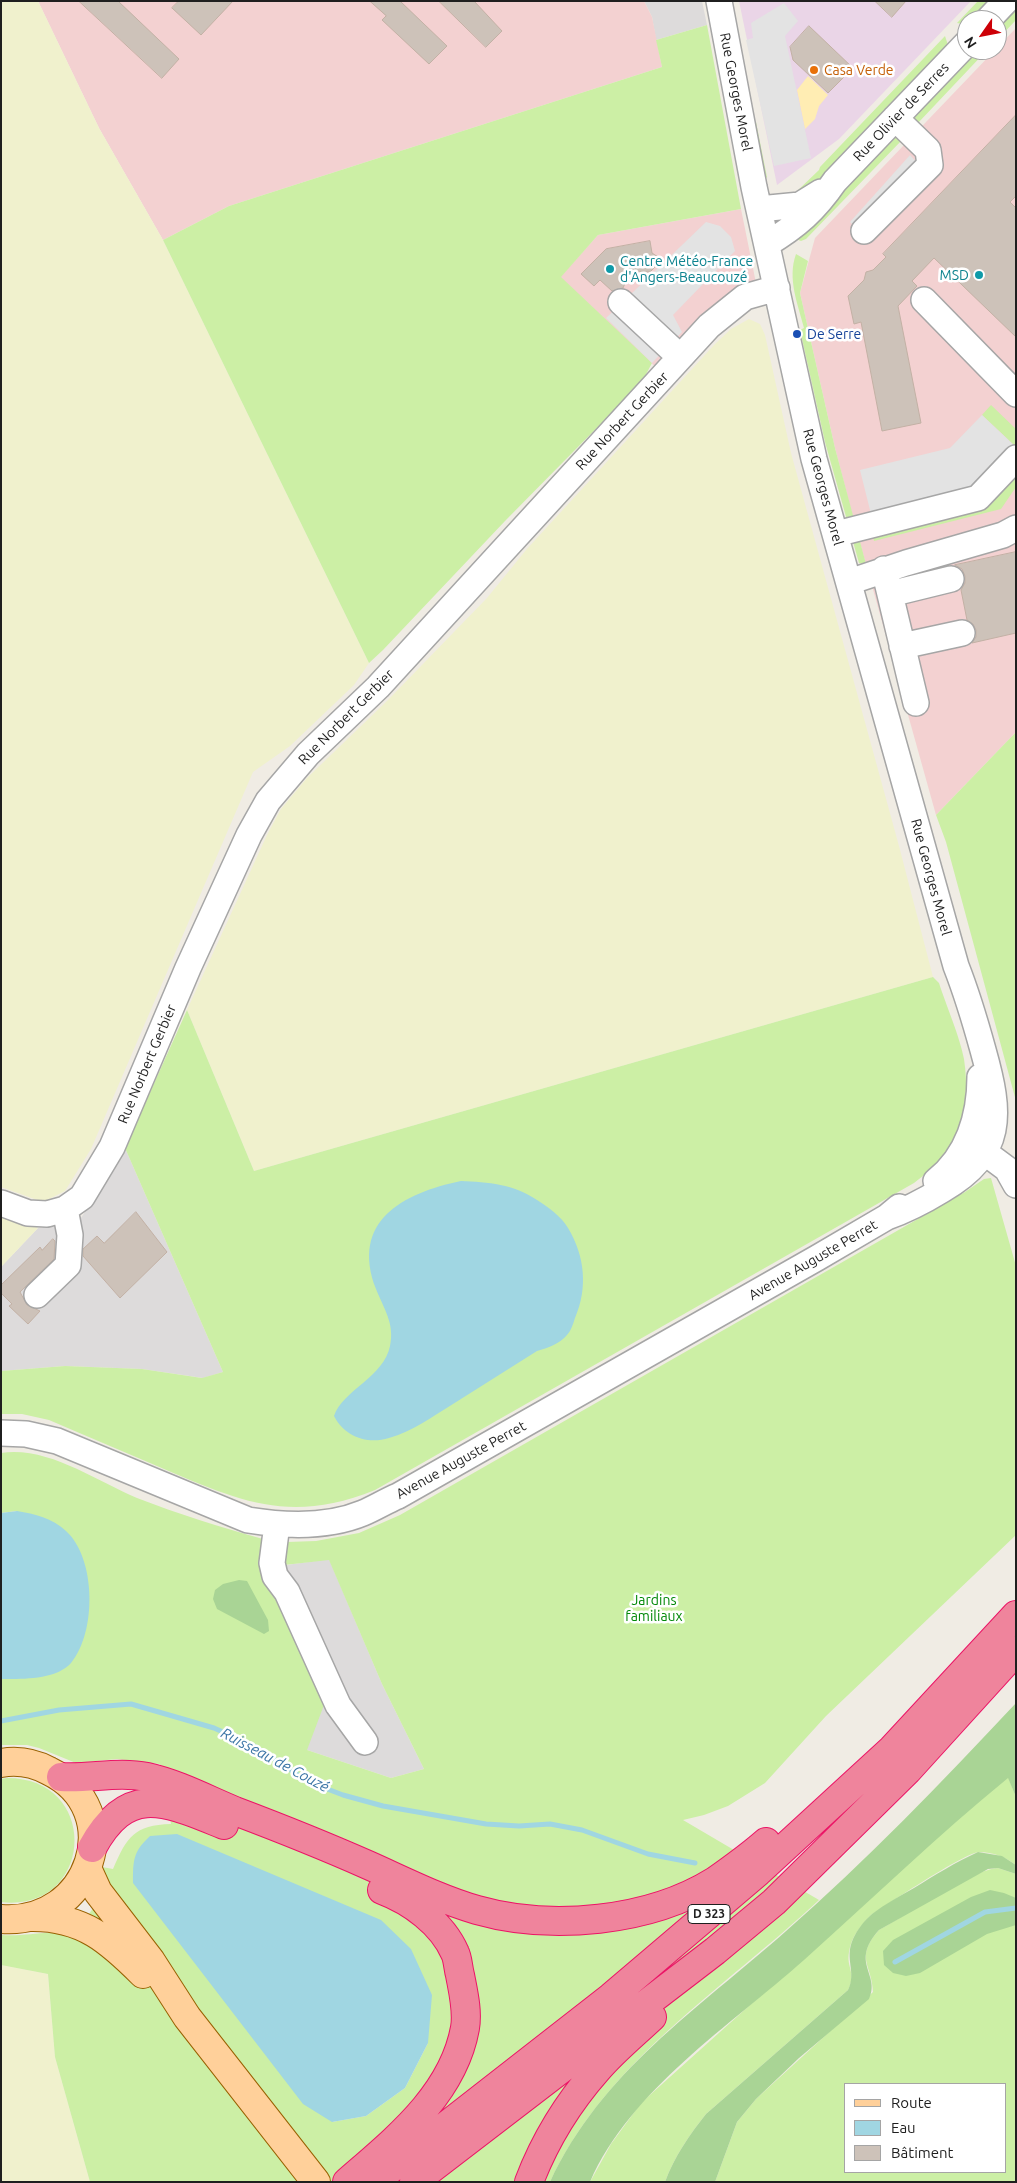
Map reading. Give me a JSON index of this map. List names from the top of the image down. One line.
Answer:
{"streets":{"highway":["D 323"],"street":["Rue Georges Morel","Rue Olivier de Serres","Rue Norbert Gerbier","Avenue Auguste Perret"]},"crossings":[["Rue Georges Morel","Rue Olivier de Serres"],["Rue Georges Morel","Rue Norbert Gerbier"],["Rue Georges Morel","Avenue Auguste Perret"]],"water":["Ruisseau de Couzé"],"parks":["Jardins familiaux"],"places":["Casa Verde","Centre Météo-France d'Angers-Beaucouzé","MSD","De Serre"],"legend":["Route","Eau","Bâtiment"],"north":"bottom left"}
